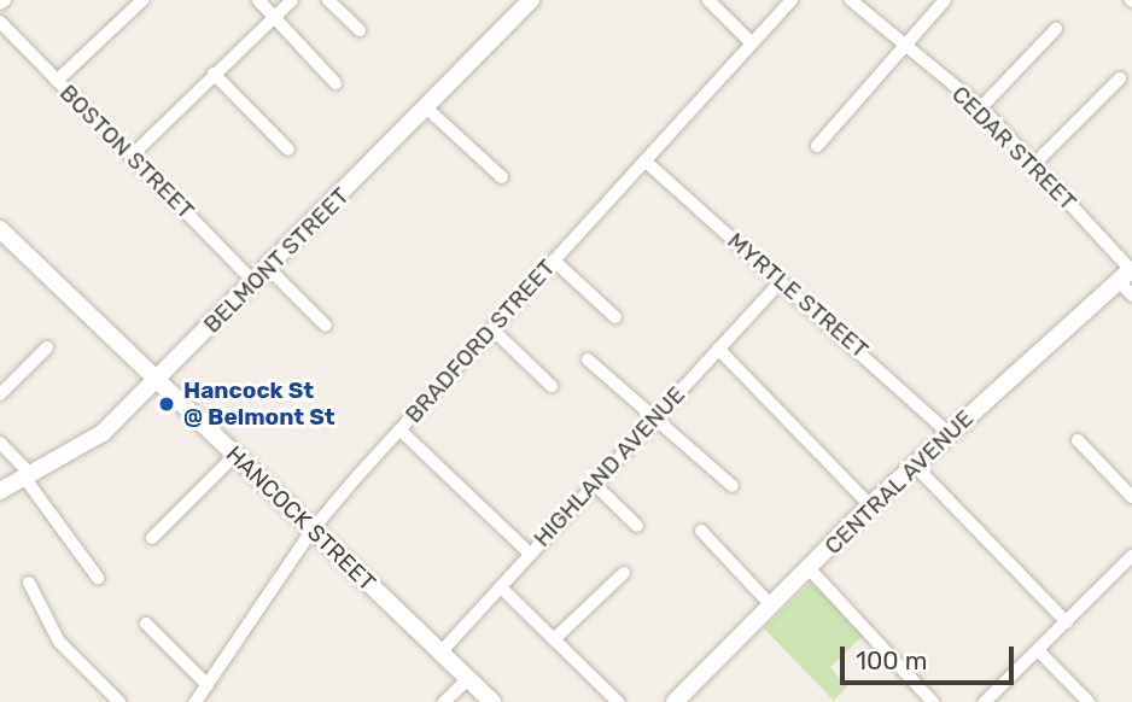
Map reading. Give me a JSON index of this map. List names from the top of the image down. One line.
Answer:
{"streets":{"street":["CEDAR STREET","BOSTON STREET","BELMONT STREET","MYRTLE STREET","BRADFORD STREET","HIGHLAND AVENUE","CENTRAL AVENUE","HANCOCK STREET"]},"crossings":[["CEDAR STREET","CENTRAL AVENUE"],["BOSTON STREET","BELMONT STREET"],["BELMONT STREET","HANCOCK STREET"],["MYRTLE STREET","BRADFORD STREET"],["MYRTLE STREET","HIGHLAND AVENUE"],["MYRTLE STREET","CENTRAL AVENUE"],["BRADFORD STREET","HANCOCK STREET"],["HIGHLAND AVENUE","HANCOCK STREET"]],"places":["Hancock St @ Belmont St"],"scale_bar":"100 m"}
